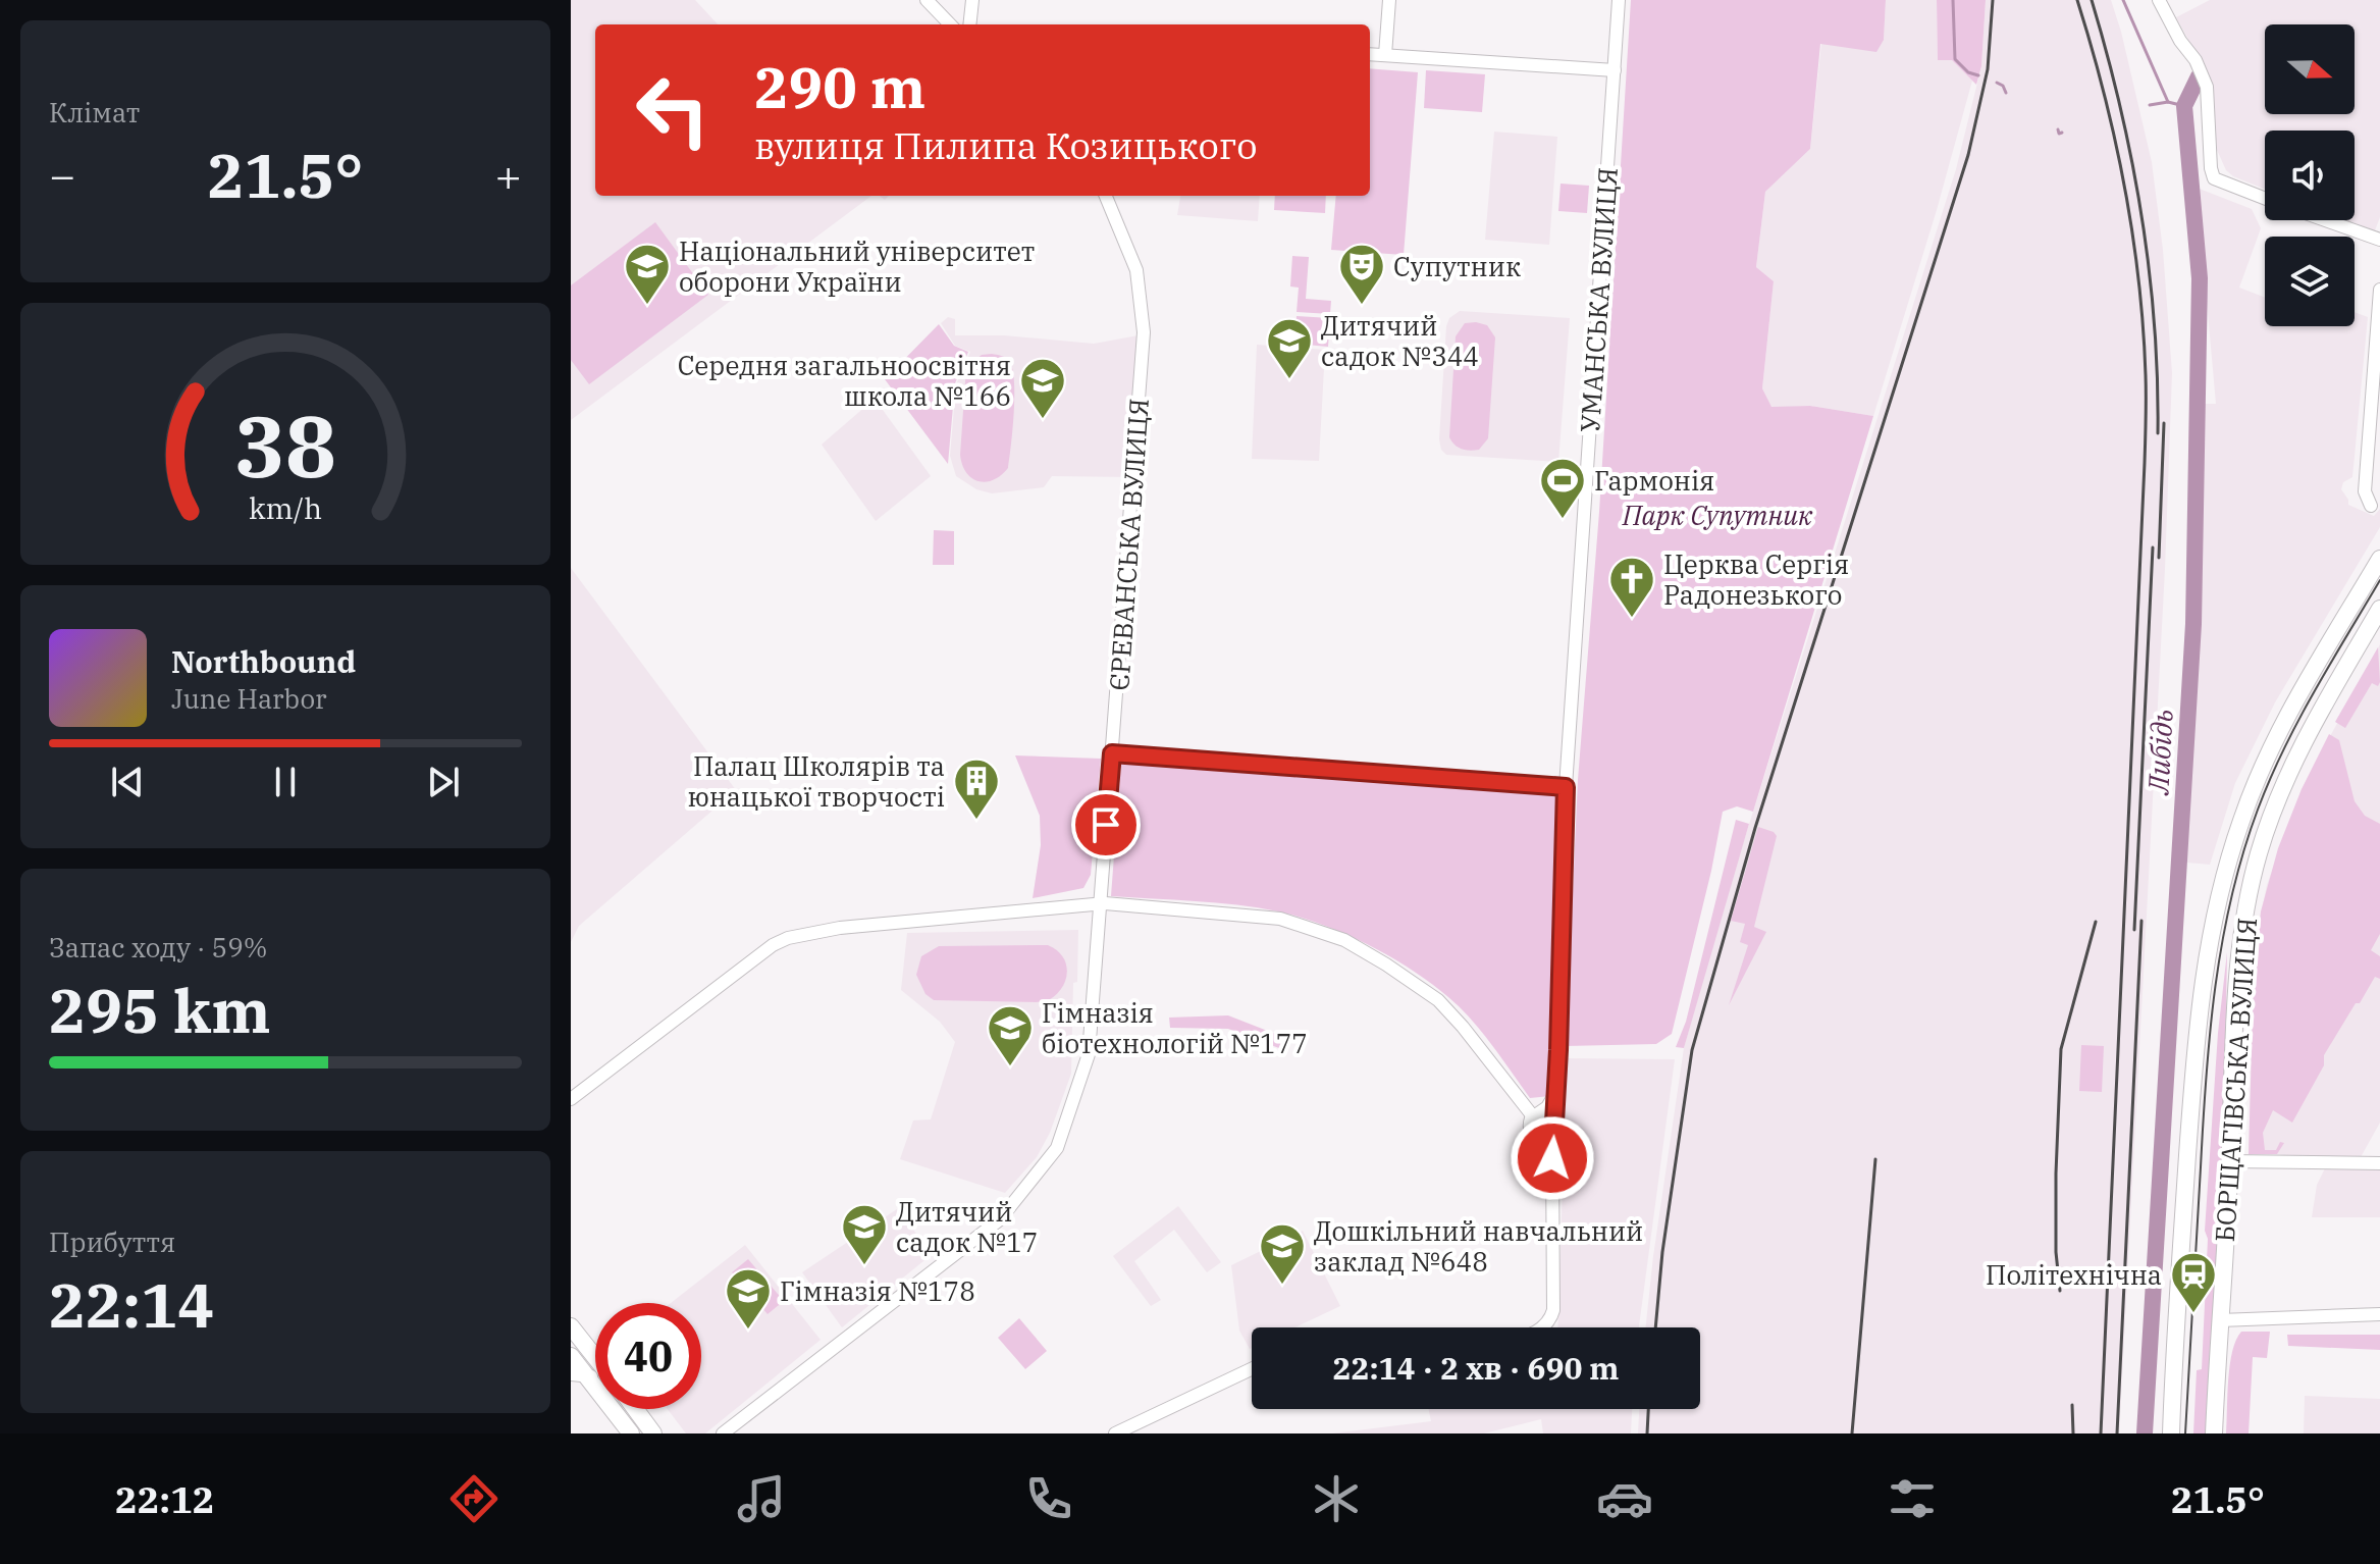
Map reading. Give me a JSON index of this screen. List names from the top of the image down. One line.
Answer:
{"streets":{"main road":["БОРЩАГІВСЬКА ВУЛИЦЯ"],"street":["УМАНСЬКА ВУЛИЦЯ","ЄРЕВАНСЬКА ВУЛИЦЯ"]},"water":["Либідь"],"parks":["Парк Супутник"],"places":{"school or university":["Національний університет оборони України","Дитячий садок №344","Середня загальноосвітня школа №166","Гімназія біотехнологій №177","Дитячий садок №17","Дошкільний навчальний заклад №648","Гімназія №178"],"theatre":["Супутник"],"sports":["Гармонія"],"church":["Церква Сергія Радонезького"],"building":["Палац Школярів та юнацької творчості"],"station":["Політехнічна"]},"north":"right","page":{"tile":["Клімат",["Запас ходу · 59%","295 km"],["Прибуття","22:14"]],"turn":["290 m","вулиця Пилипа Козицького"],"heat":["−","21.5°","+"],"song":["Northbound","June Harbor"],"limit":"40","trip":"22:14 · 2 хв · 690 m","tabs":["22:12","21.5°"],"gauge":["38","km/h"]}}
